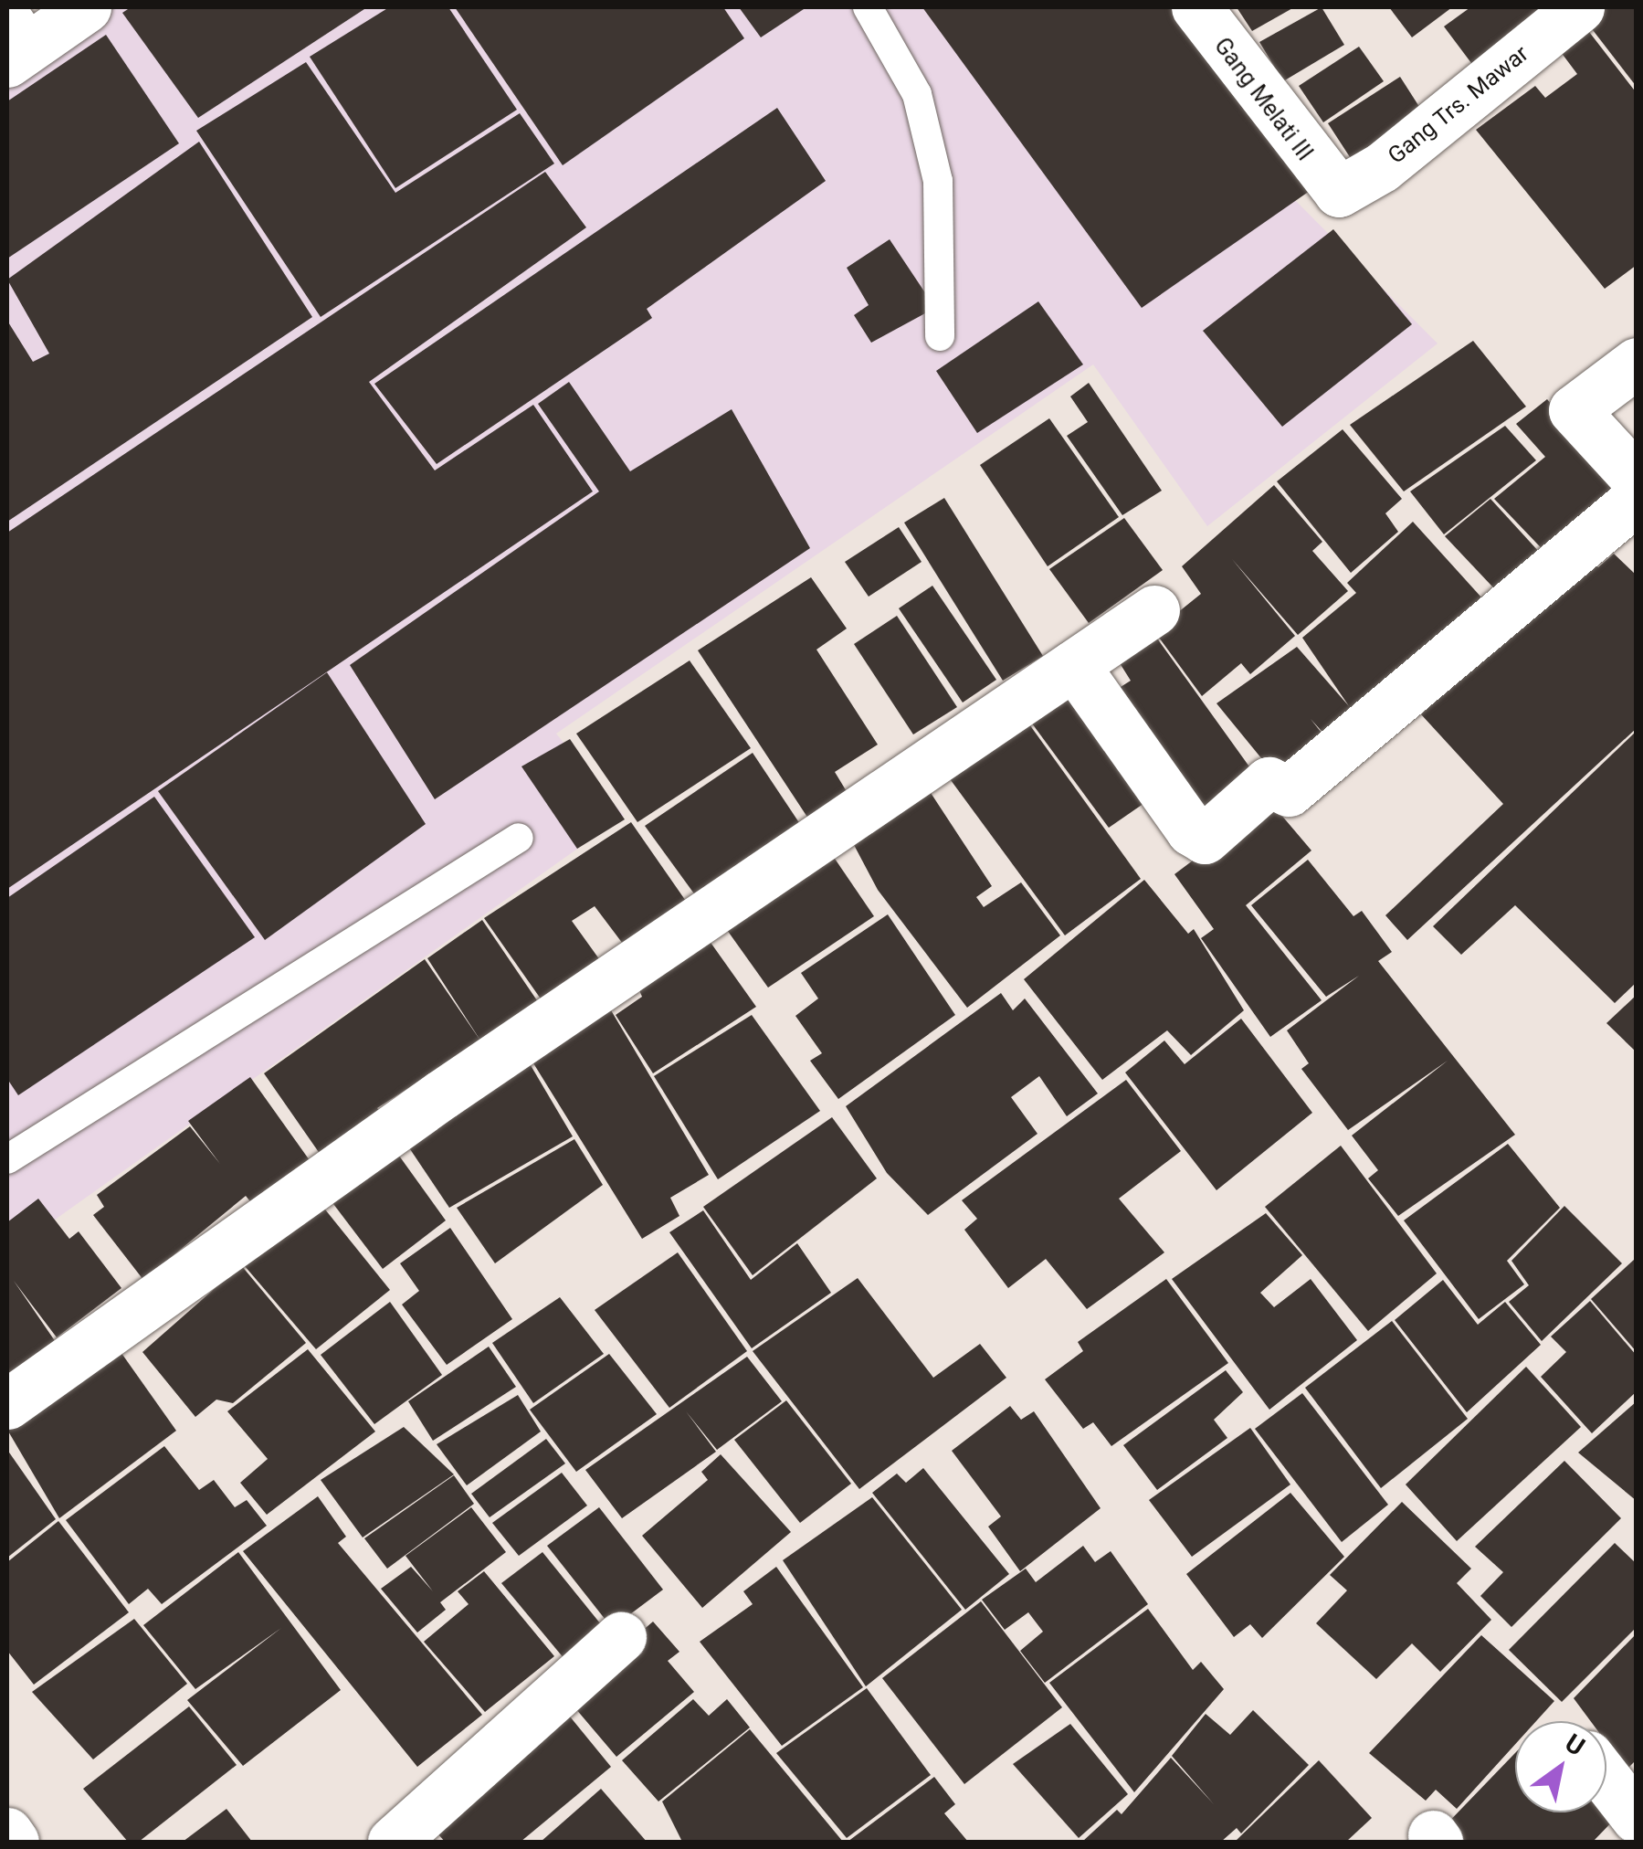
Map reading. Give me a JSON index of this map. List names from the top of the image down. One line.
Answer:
{"streets":{"main road":["Gang Melati III","Gang Trs. Mawar"]},"crossings":[["Gang Melati III","Gang Trs. Mawar"]],"north":"top right"}
